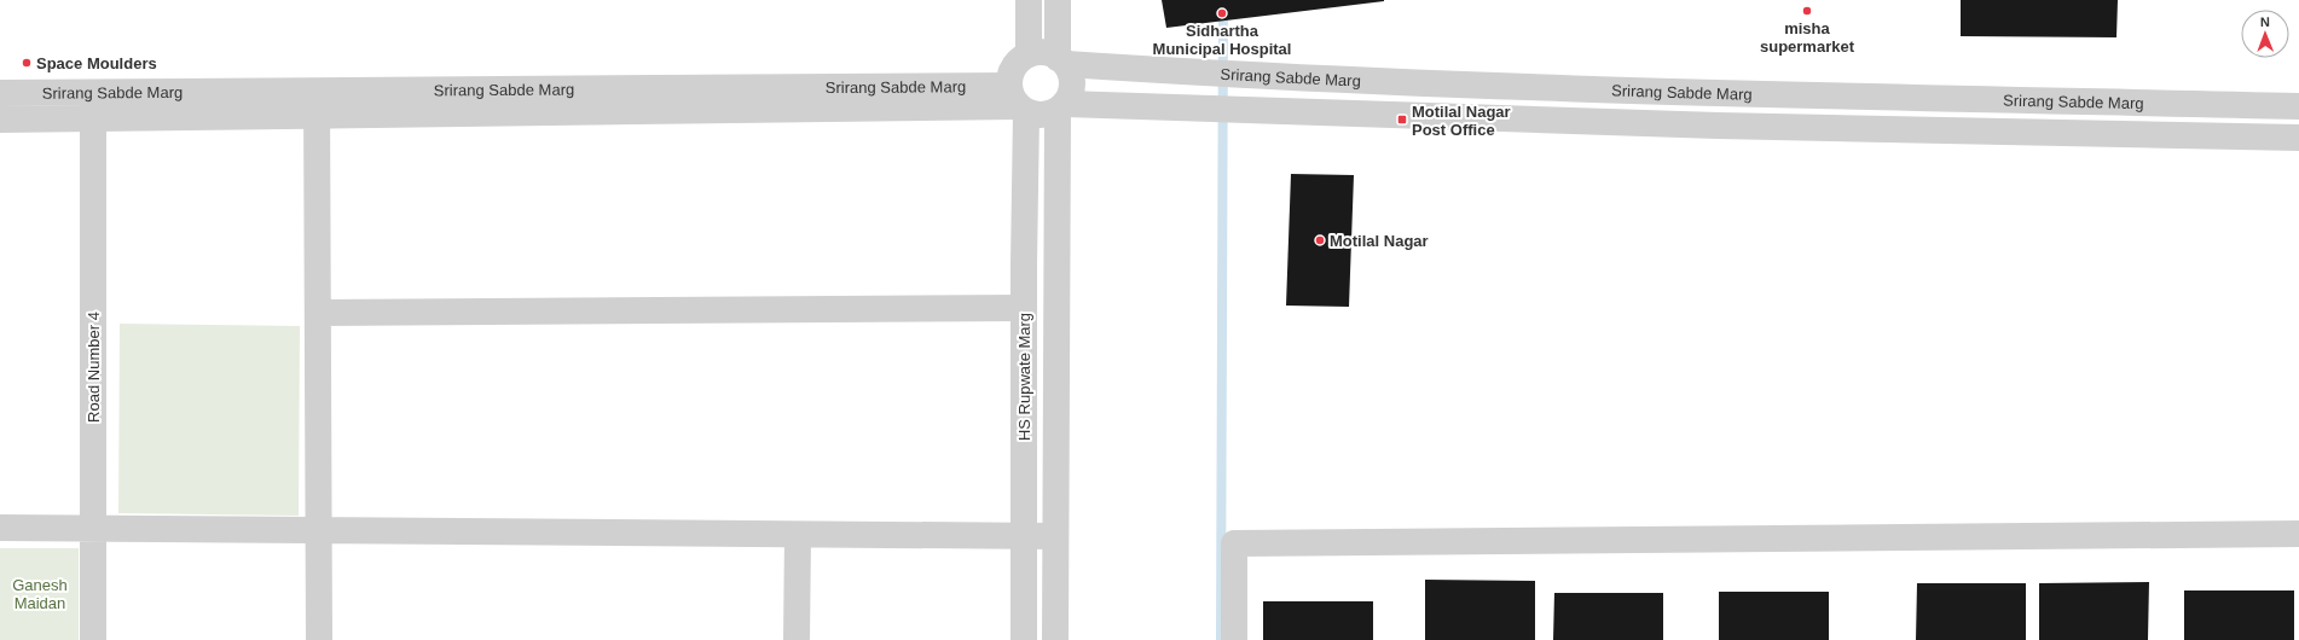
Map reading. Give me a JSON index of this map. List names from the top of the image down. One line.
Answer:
{"streets":{"street":["Srirang Sabde Marg","Road Number 4","HS Rupwate Marg"]},"crossings":[["Srirang Sabde Marg","Road Number 4"],["Srirang Sabde Marg","HS Rupwate Marg"]],"parks":["Ganesh Maidan"],"places":{"other":["misha supermarket","Sidhartha Municipal Hospital","Space Moulders","Motilal Nagar"],"transit":["Motilal Nagar Post Office"]},"north":"top"}
